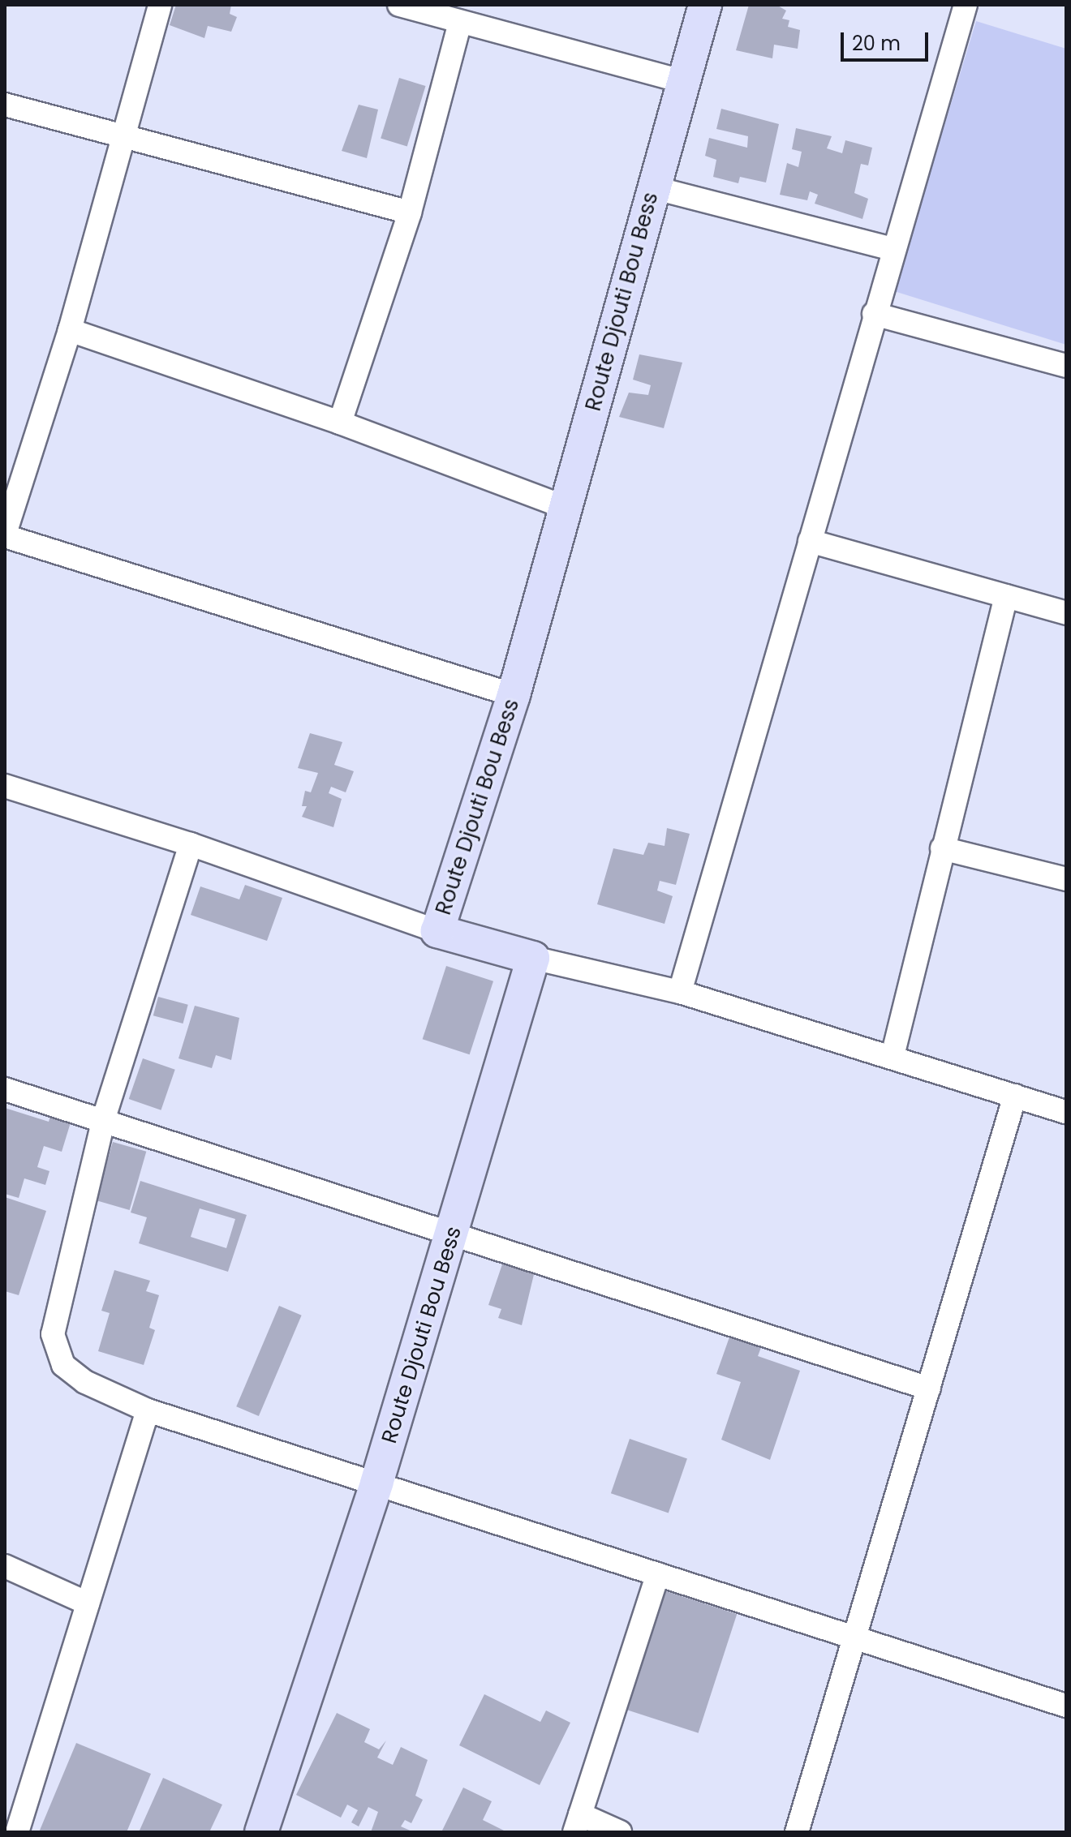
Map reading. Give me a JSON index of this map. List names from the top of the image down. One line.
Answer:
{"streets":{"main road":["Route Djouti Bou Bess"]},"scale_bar":"20 m"}
